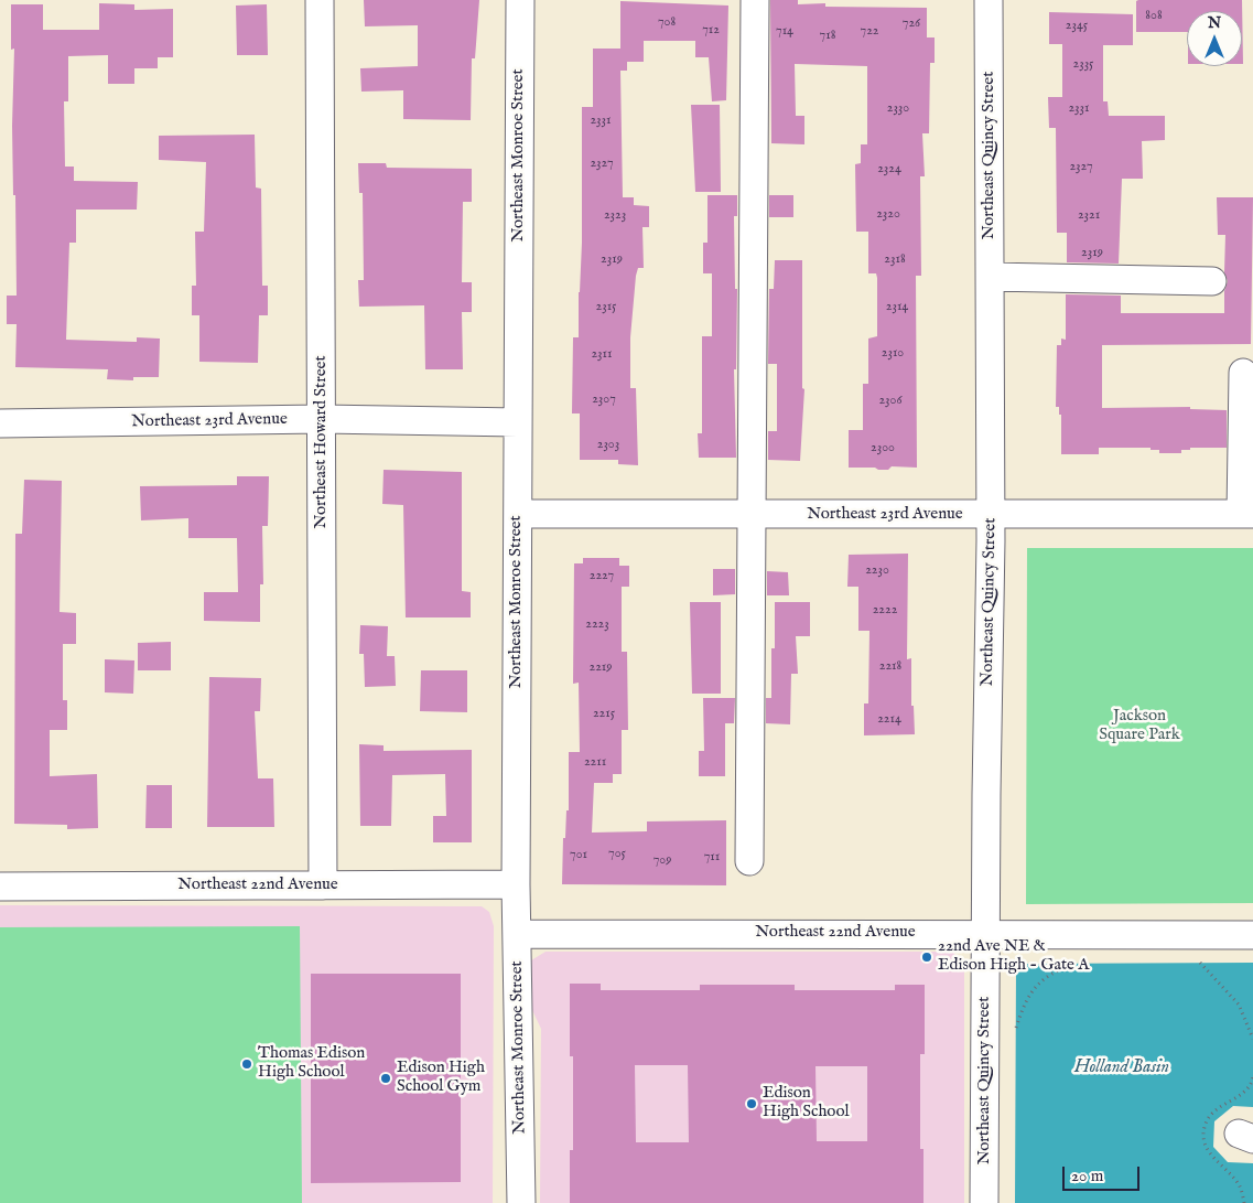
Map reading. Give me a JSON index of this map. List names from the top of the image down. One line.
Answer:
{"streets":{"street":["Northeast Monroe Street","Northeast Quincy Street","Northeast 23rd Avenue","Northeast Howard Street","Northeast 22nd Avenue"]},"crossings":[["Northeast Monroe Street","Northeast 23rd Avenue"],["Northeast Monroe Street","Northeast 22nd Avenue"],["Northeast Quincy Street","Northeast 23rd Avenue"],["Northeast Quincy Street","Northeast 22nd Avenue"],["Northeast 23rd Avenue","Northeast Howard Street"],["Northeast Howard Street","Northeast 22nd Avenue"]],"water":["Holland Basin"],"parks":["Jackson Square Park"],"places":["22nd Ave NE & Edison High - Gate A","Thomas Edison High School","Edison High School Gym","Edison High School"],"house_numbers":["808","708","726","2345","712","714","722","718","2335","2330","2331","2331","2327","2327","2324","2320","2323","2321","2319","2319","2318","2315","2314","2310","2311","2307","2306","2303","2300","2230","2227","2222","2223","2218","2219","2215","2214","2211","705","701","711","709"],"scale_bar":"20 m","north":"top"}
